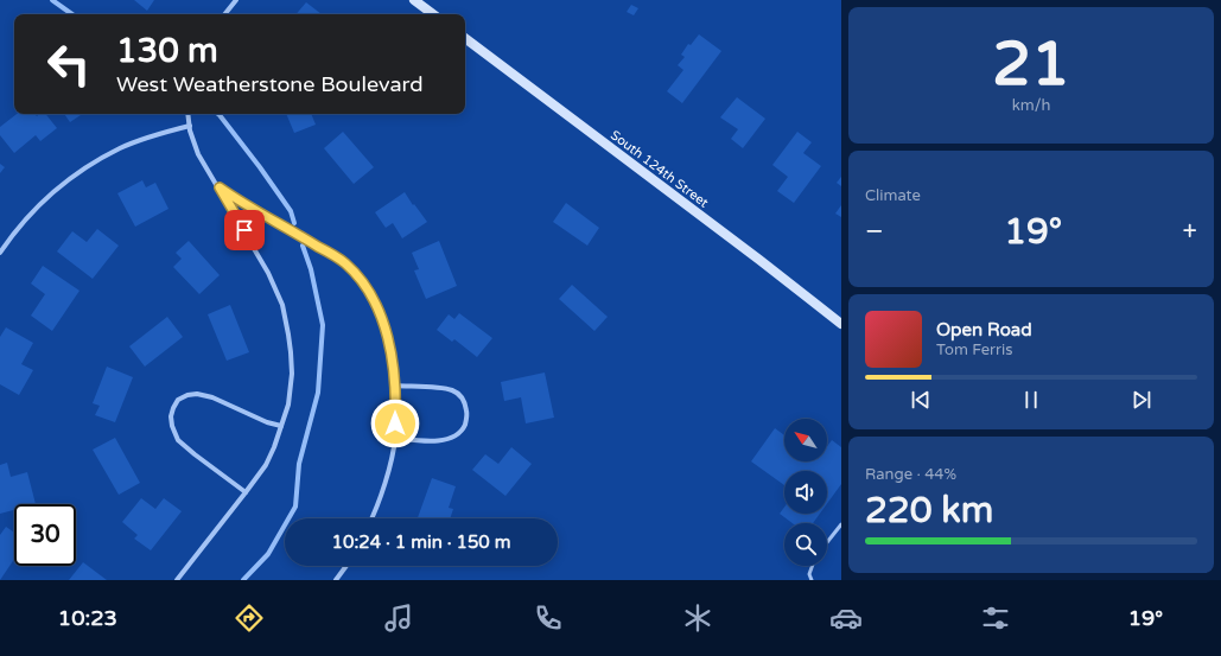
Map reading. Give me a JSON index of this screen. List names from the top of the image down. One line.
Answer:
{"streets":{"street":["South 124th Street"]},"north":"top left","page":{"tile":[["21","km/h"],"Climate",["Range · 44%","220 km"]],"turn":["130 m","West Weatherstone Boulevard"],"heat":["−","19°","+"],"song":["Open Road","Tom Ferris"],"limit":"30","trip":"10:24 · 1 min · 150 m","tabs":["10:23","19°"]}}
